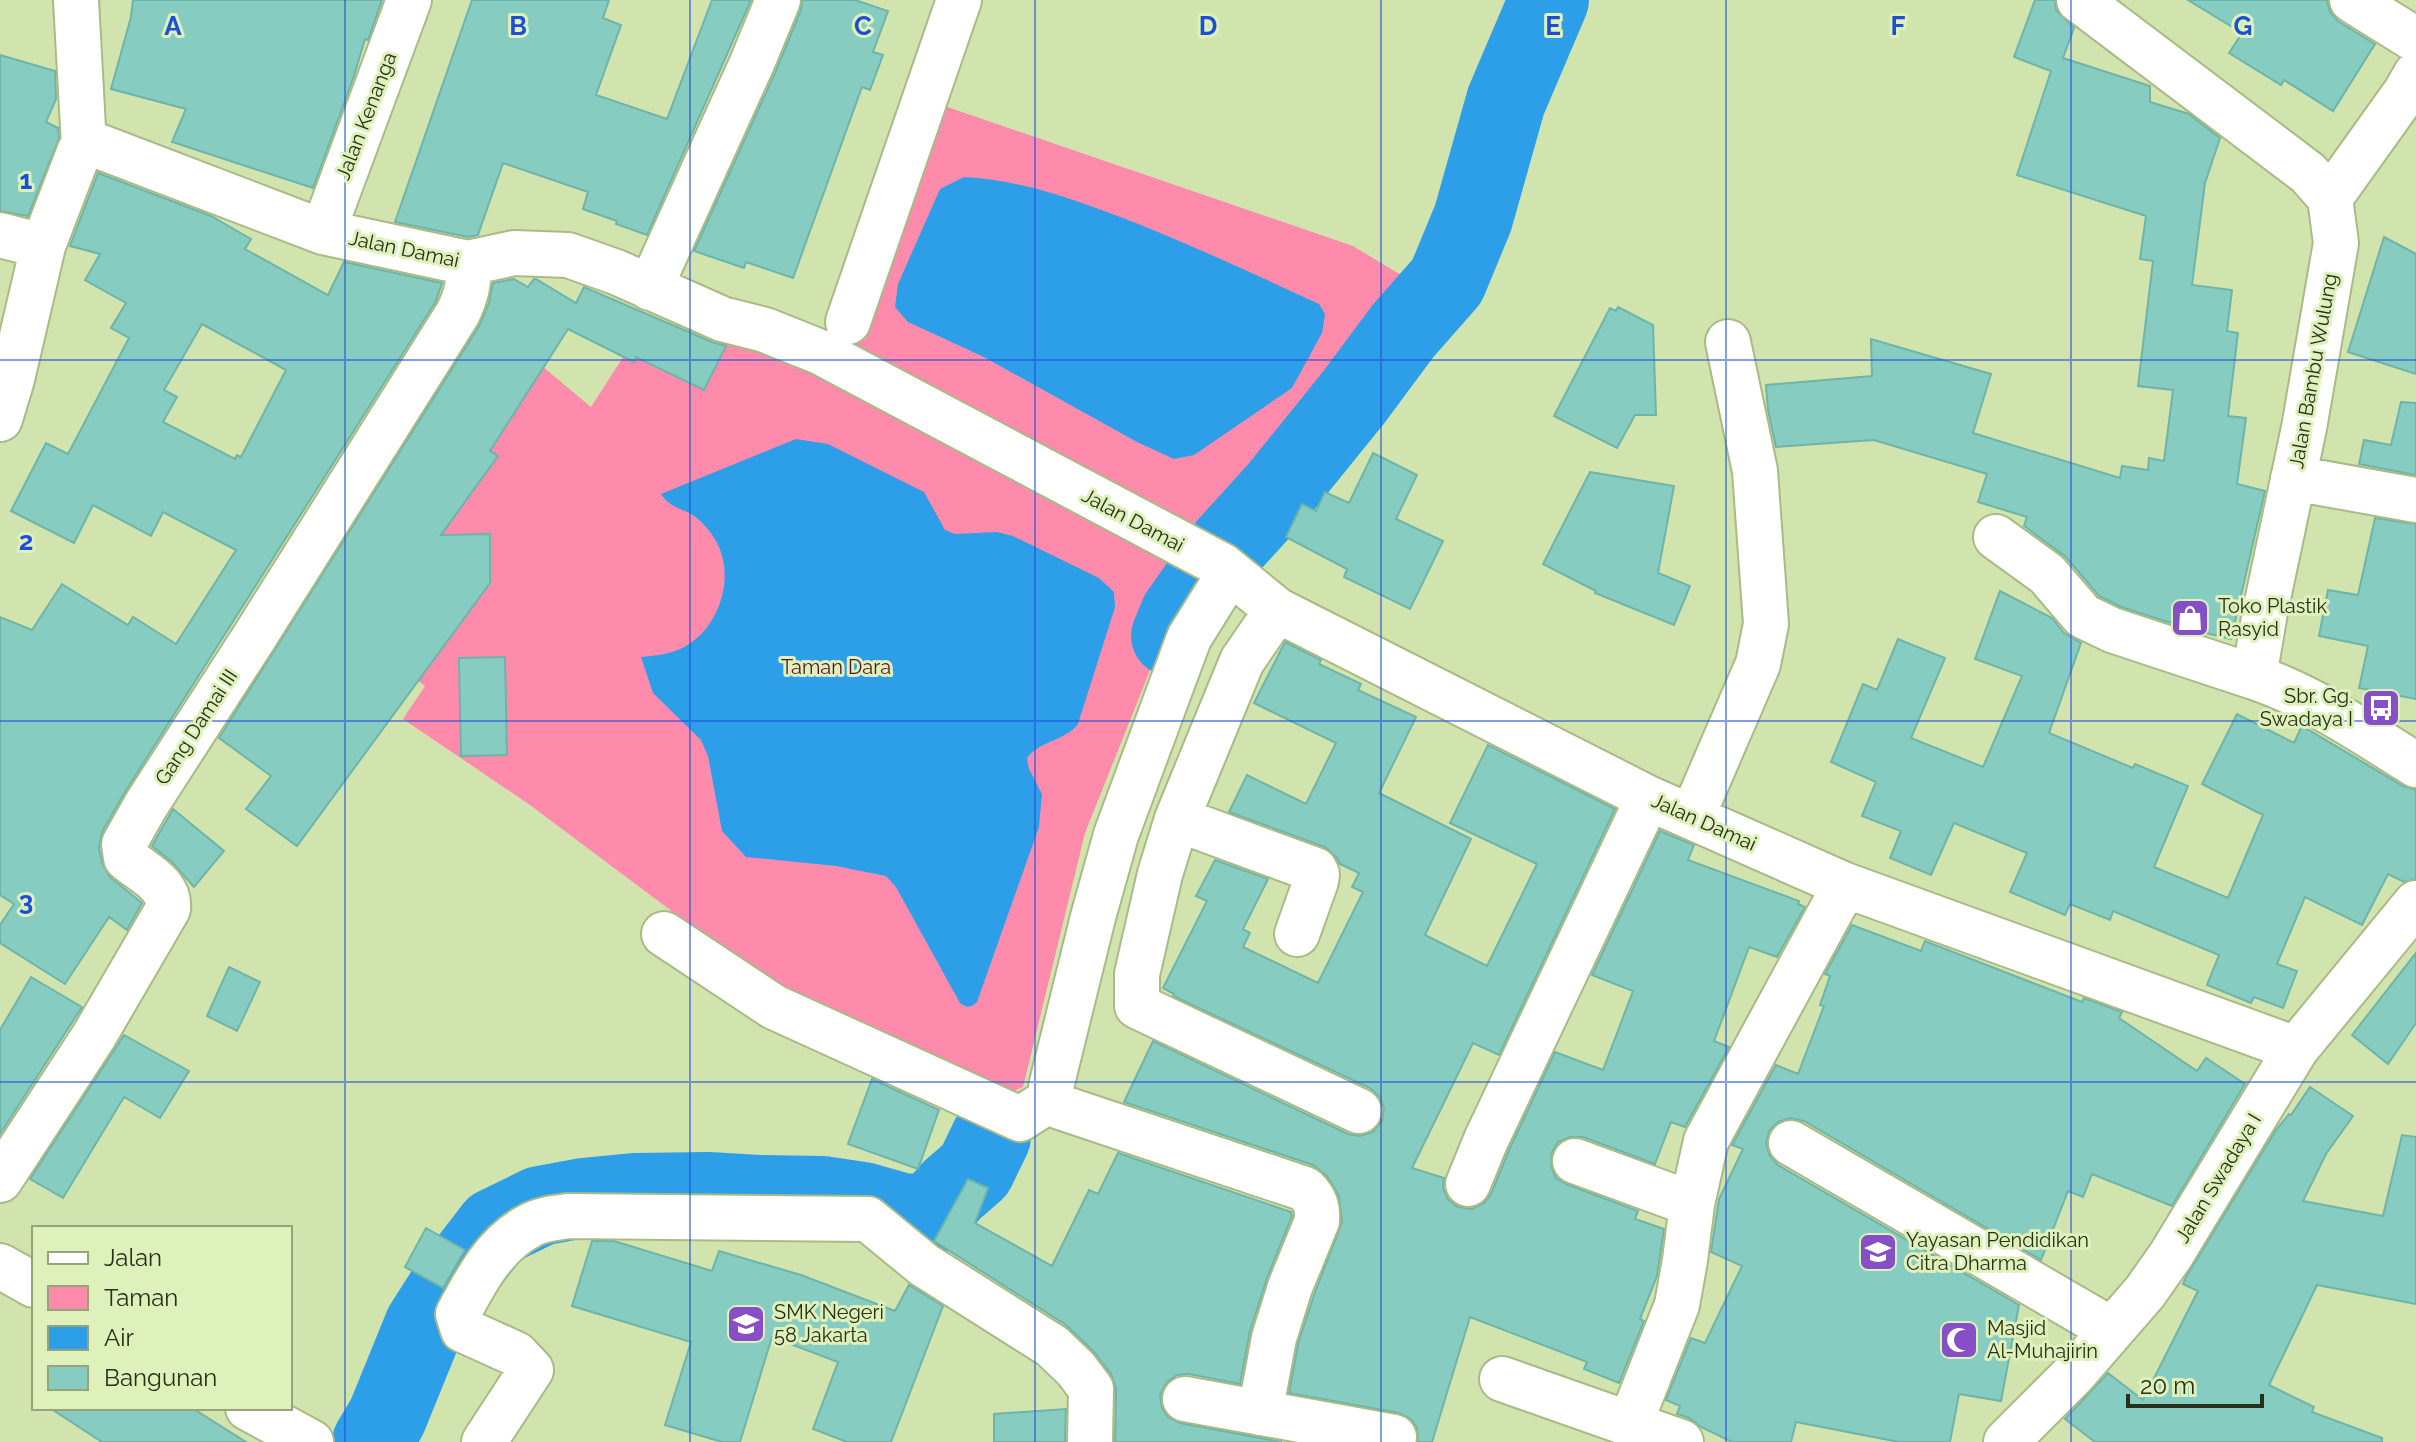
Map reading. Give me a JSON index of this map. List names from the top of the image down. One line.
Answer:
{"streets":{"street":["Jalan Kenanga","Jalan Damai","Jalan Bambu Wulung","Gang Damai III","Jalan Swadaya I"]},"crossings":[["Jalan Kenanga","Jalan Damai"],["Jalan Damai","Gang Damai III"],["Jalan Damai","Jalan Swadaya I"]],"parks":["Taman Dara"],"places":{"shop":["Toko Plastik Rasyid"],"bus stop":["Sbr. Gg. Swadaya I"],"school or university":["Yayasan Pendidikan Citra Dharma","SMK Negeri 58 Jakarta"],"mosque":["Masjid Al-Muhajirin"]},"legend":["Jalan","Taman","Air","Bangunan"],"scale_bar":"20 m","grid":{"columns":["A","B","C","D","E","F","G"],"rows":["1","2","3"]}}
